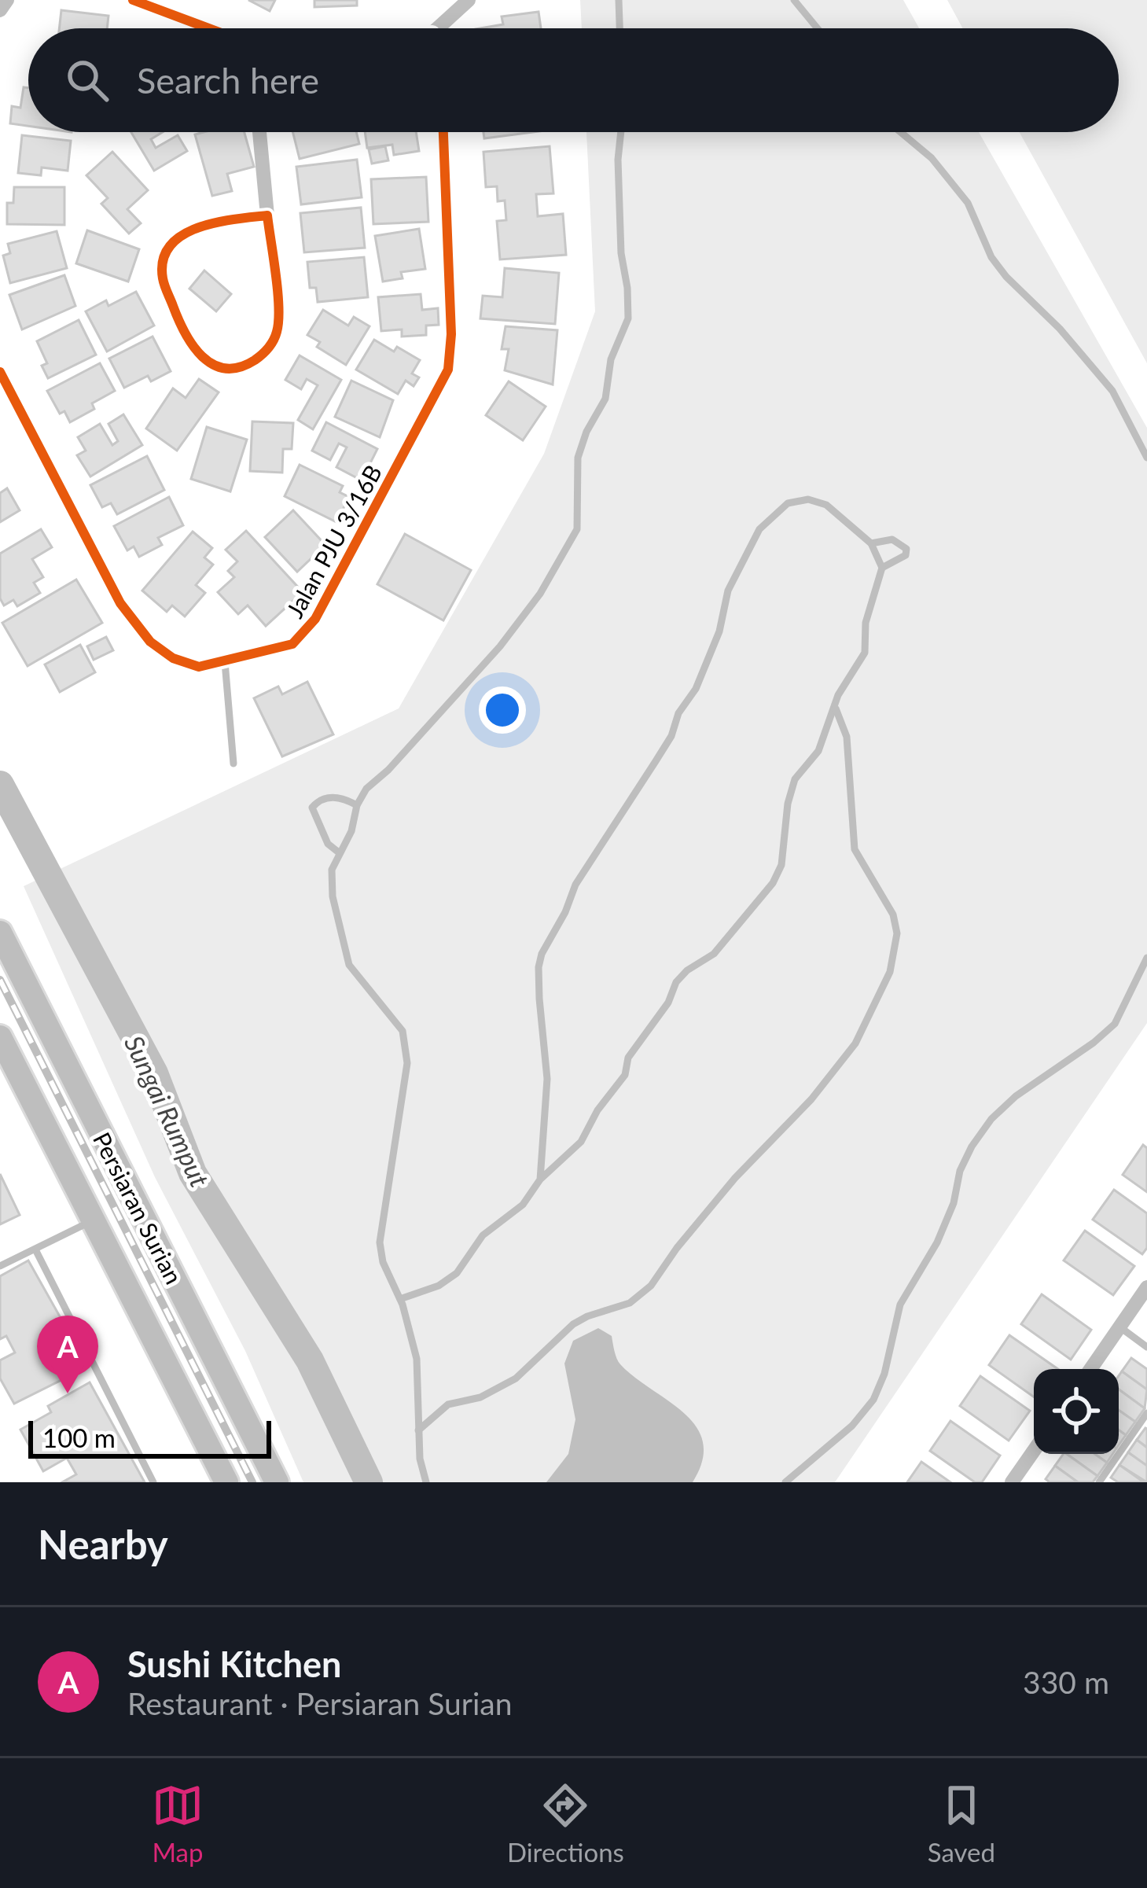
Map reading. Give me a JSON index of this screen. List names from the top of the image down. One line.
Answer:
{"streets":{"main road":["Persiaran Surian"],"street":["Jalan PJU 3/16B"]},"water":["Sungai Rumput"],"scale_bar":"100 m","page":{"search":"Search here","pins":"A","scale":"100 m","heading":"Nearby","list":[{"mark":"A","name":"Sushi Kitchen","note":"Restaurant · Persiaran Surian","value":"330 m"}],"nav":["Map","Directions","Saved"]}}
